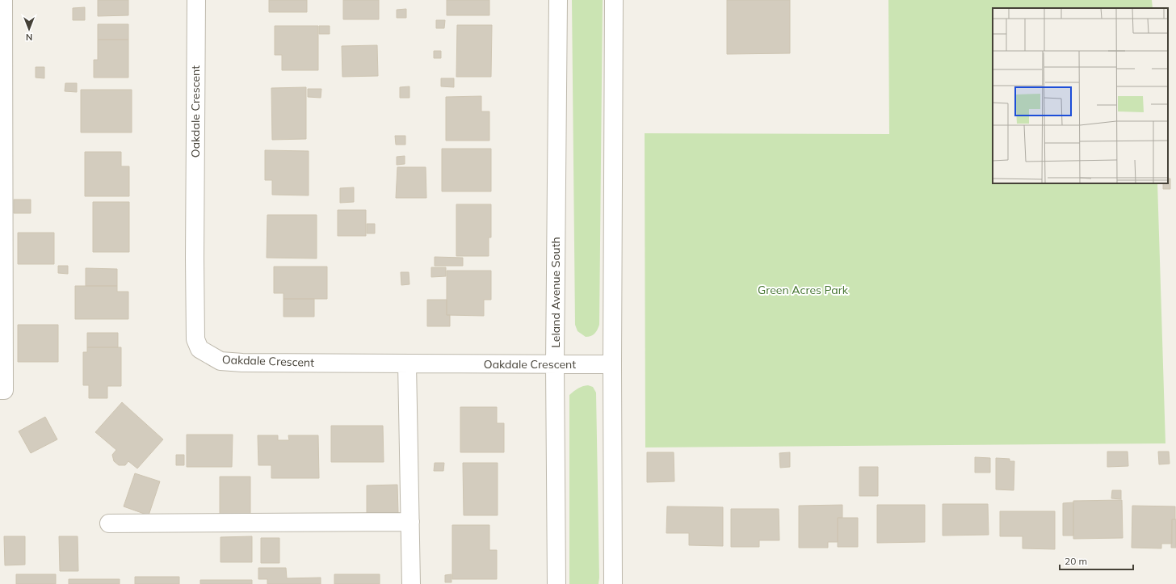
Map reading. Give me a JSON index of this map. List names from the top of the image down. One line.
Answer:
{"streets":{"street":["Oakdale Crescent","Leland Avenue South"]},"crossings":[["Oakdale Crescent","Leland Avenue South"]],"parks":["Green Acres Park"],"scale_bar":"20 m","north":"bottom"}
